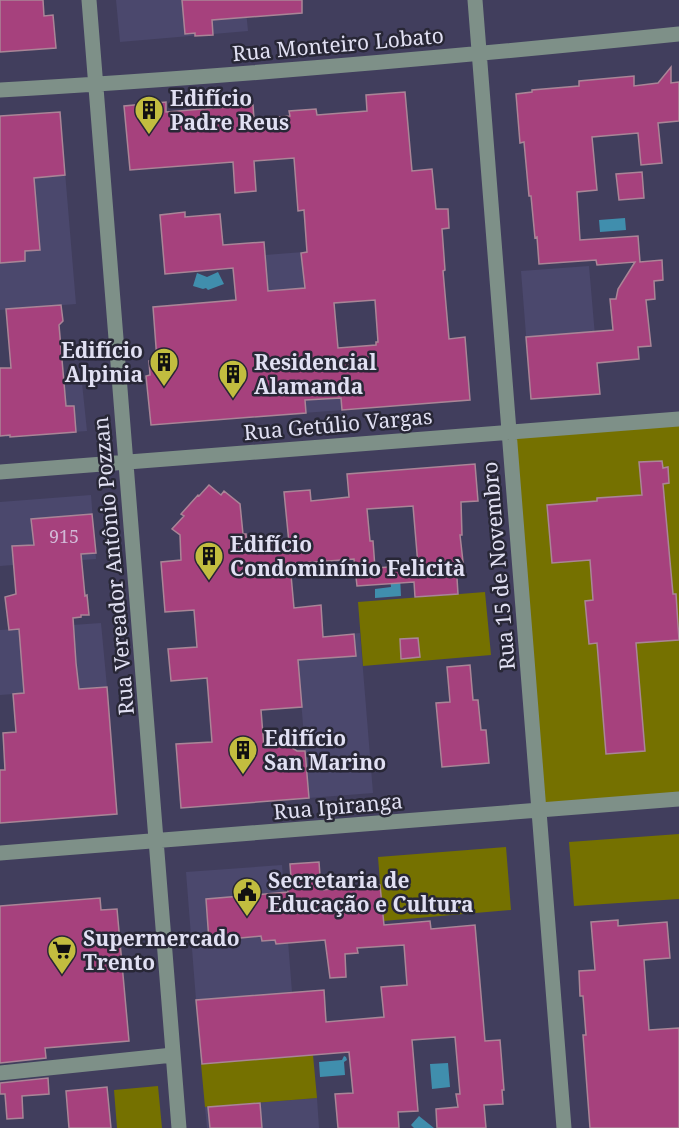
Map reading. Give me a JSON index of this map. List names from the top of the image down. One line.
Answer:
{"streets":{"street":["Rua Monteiro Lobato","Rua Getúlio Vargas","Rua Vereador Antônio Pozzan","Rua 15 de Novembro","Rua Ipiranga"]},"crossings":[["Rua Monteiro Lobato","Rua Vereador Antônio Pozzan"],["Rua Monteiro Lobato","Rua 15 de Novembro"],["Rua Getúlio Vargas","Rua Vereador Antônio Pozzan"],["Rua Getúlio Vargas","Rua 15 de Novembro"],["Rua Vereador Antônio Pozzan","Rua Ipiranga"],["Rua 15 de Novembro","Rua Ipiranga"]],"places":{"building":["Edifício Padre Reus","Edifício Alpinia","Residencial Alamanda","Edifício Condominínio Felicità","Edifício San Marino"],"public building":["Secretaria de Educação e Cultura"],"supermarket":["Supermercado Trento"]},"house_numbers":["915"]}
